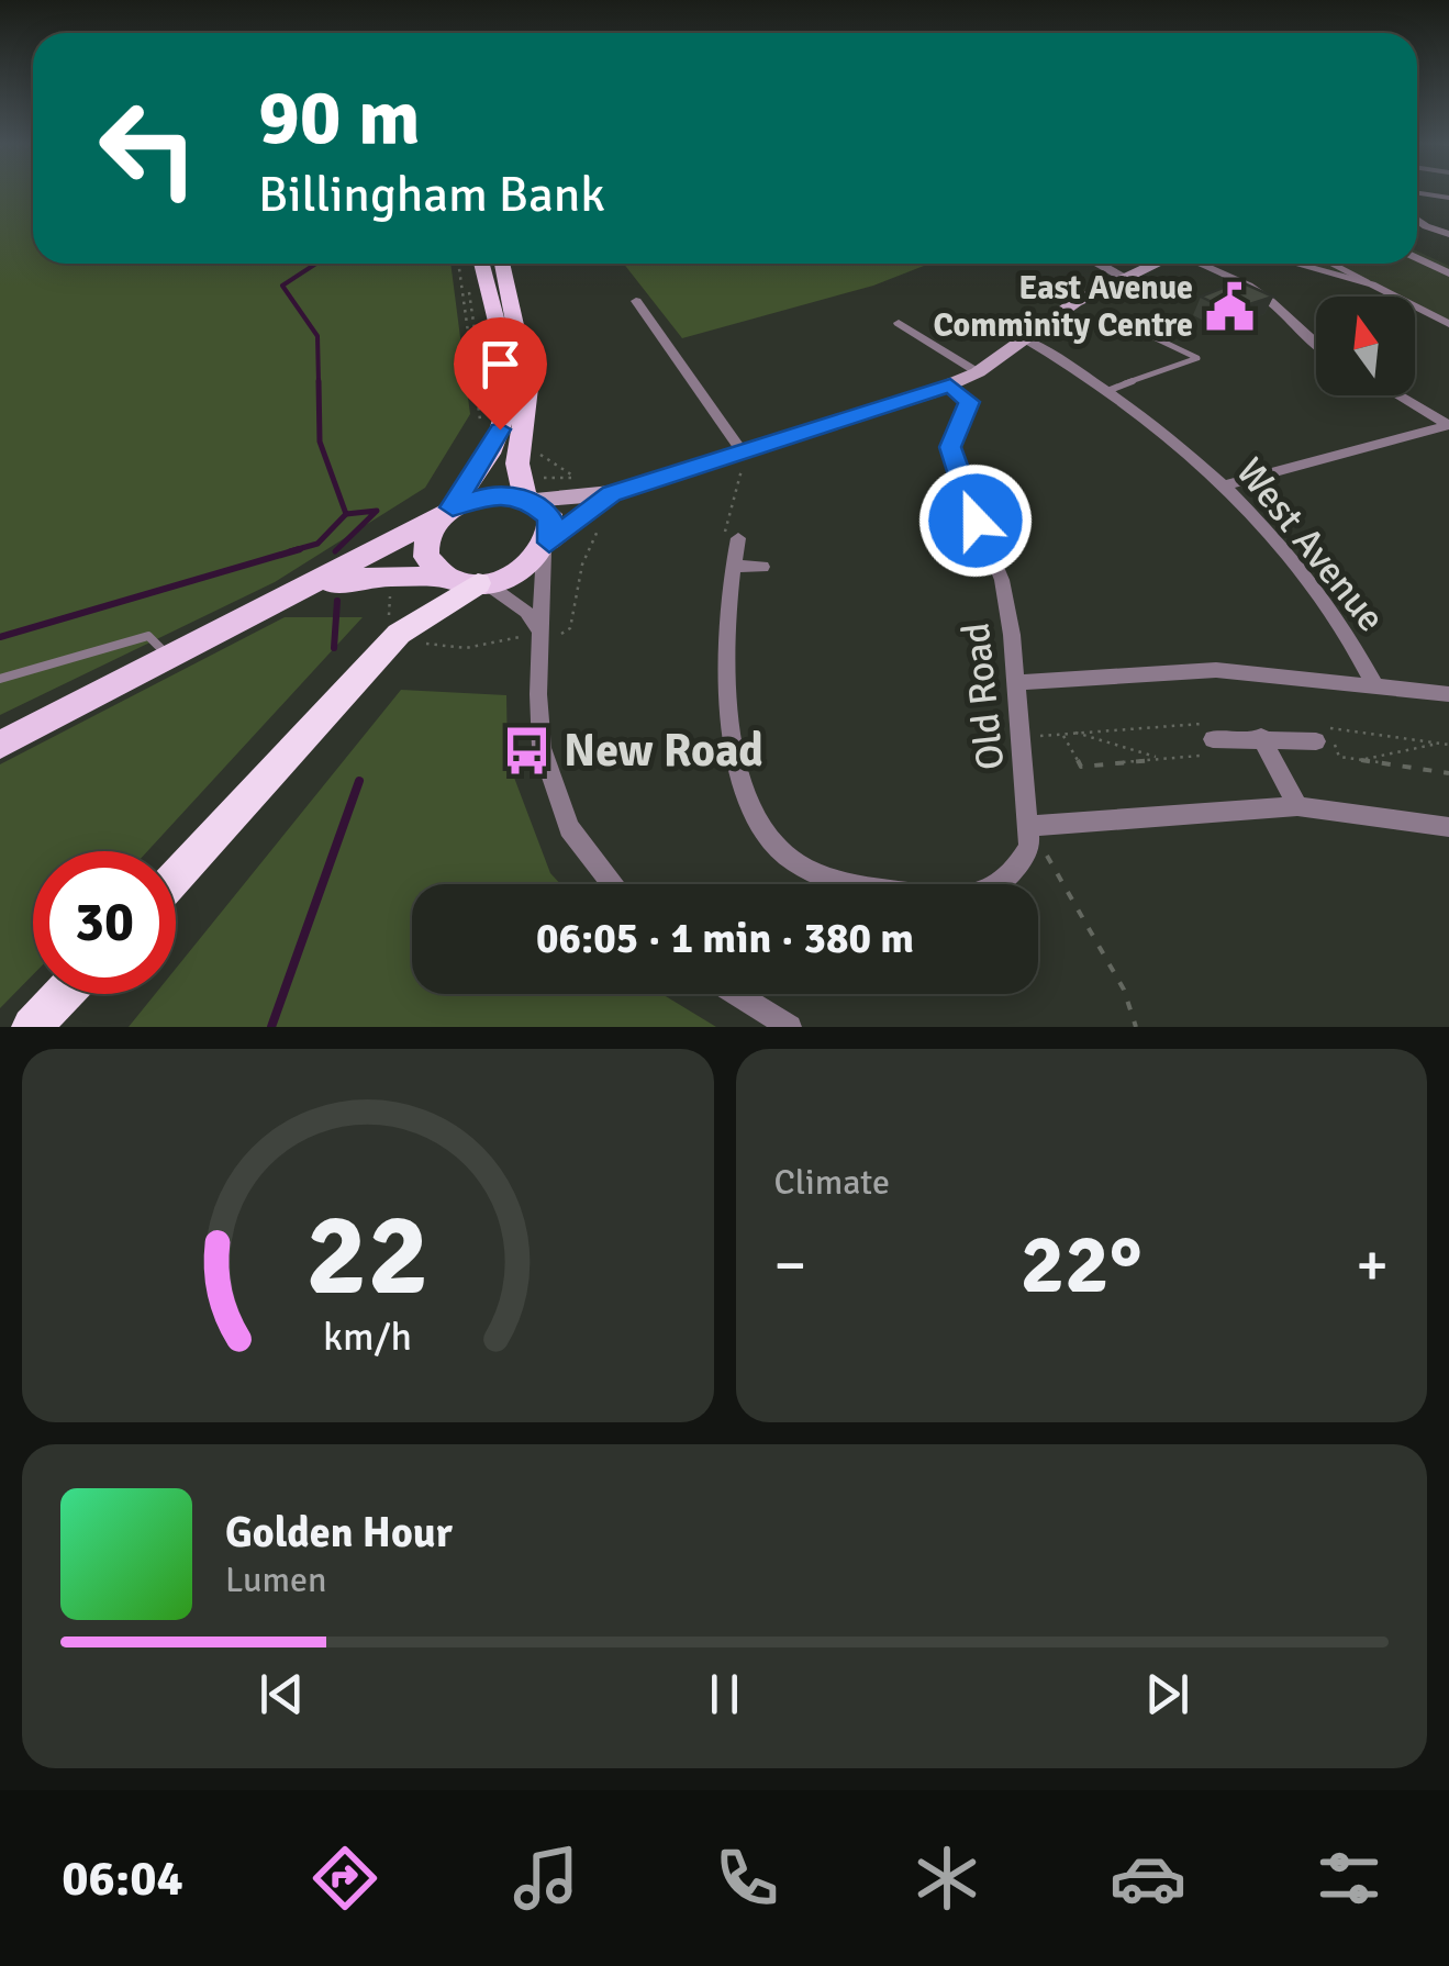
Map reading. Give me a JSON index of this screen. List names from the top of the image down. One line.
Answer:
{"streets":{"street":["West Avenue","Old Road"]},"places":{"public building":["East Avenue Comminity Centre"],"bus stop":["New Road"]},"north":"top","page":{"turn":["90 m","Billingham Bank"],"limit":"30","trip":"06:05 · 1 min · 380 m","tile":"Climate","heat":["−","22°","+"],"song":["Golden Hour","Lumen"],"tabs":"06:04","gauge":["22","km/h"]}}
